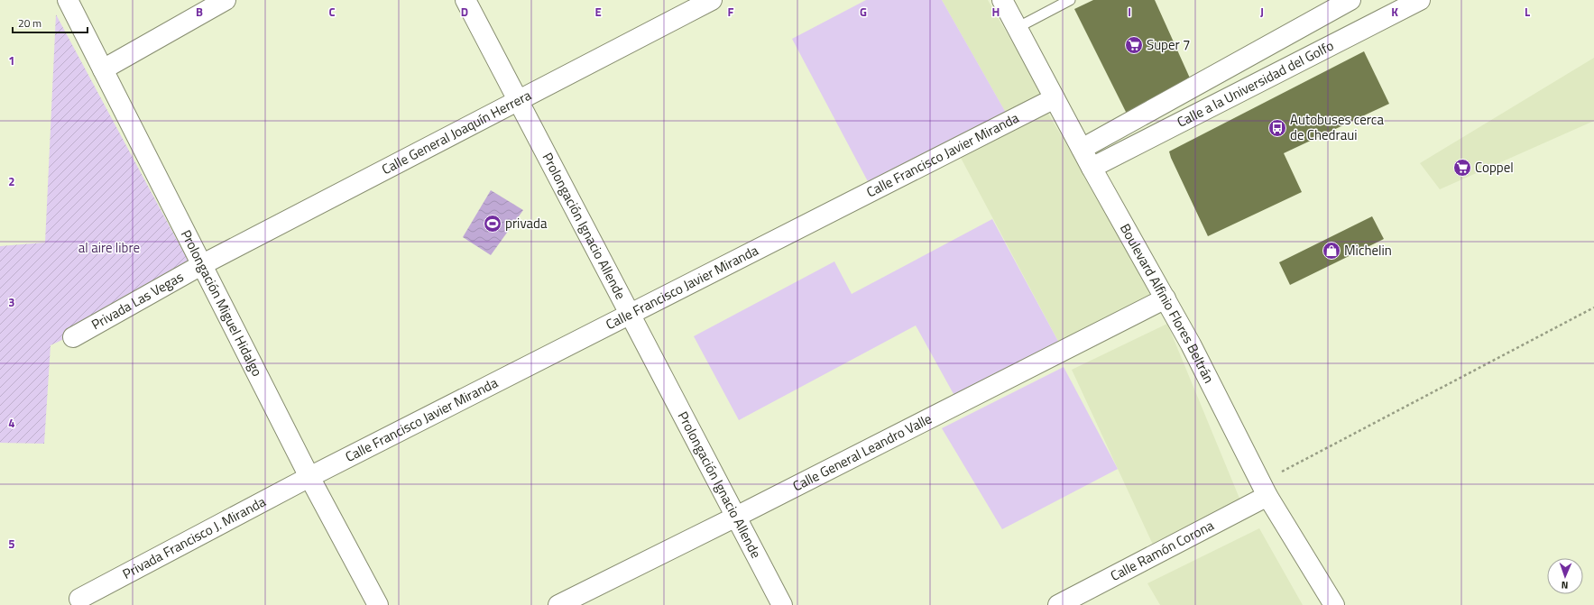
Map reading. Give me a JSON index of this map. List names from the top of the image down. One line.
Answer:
{"streets":{"street":["Calle a la Universidad del Golfo","Calle General Joaquín Herrera","Calle Francisco Javier Miranda","Prolongación Ignacio Allende","Privada Las Vegas","Prolongación Miguel Hidalgo","Boulevard Alfinio Flores Beltrán","Calle General Leandro Valle","Privada Francisco J. Miranda","Calle Ramón Corona"]},"crossings":[["Calle a la Universidad del Golfo","Boulevard Alfinio Flores Beltrán"],["Calle General Joaquín Herrera","Prolongación Ignacio Allende"],["Calle General Joaquín Herrera","Privada Las Vegas"],["Calle General Joaquín Herrera","Prolongación Miguel Hidalgo"],["Calle Francisco Javier Miranda","Prolongación Ignacio Allende"],["Calle Francisco Javier Miranda","Prolongación Miguel Hidalgo"],["Calle Francisco Javier Miranda","Boulevard Alfinio Flores Beltrán"],["Calle Francisco Javier Miranda","Privada Francisco J. Miranda"],["Prolongación Ignacio Allende","Calle General Leandro Valle"],["Privada Las Vegas","Prolongación Miguel Hidalgo"],["Prolongación Miguel Hidalgo","Privada Francisco J. Miranda"],["Boulevard Alfinio Flores Beltrán","Calle General Leandro Valle"],["Boulevard Alfinio Flores Beltrán","Calle Ramón Corona"]],"parks":["al aire libre"],"places":{"supermarket":["Super 7","Coppel"],"bus stop":["Autobuses cerca de Chedraui"],"sports":["privada"],"shop":["Michelin"]},"scale_bar":"20 m","north":"bottom","grid":{"columns":["B","C","D","E","F","G","H","I","J","K","L"],"rows":["1","2","3","4","5"]}}
